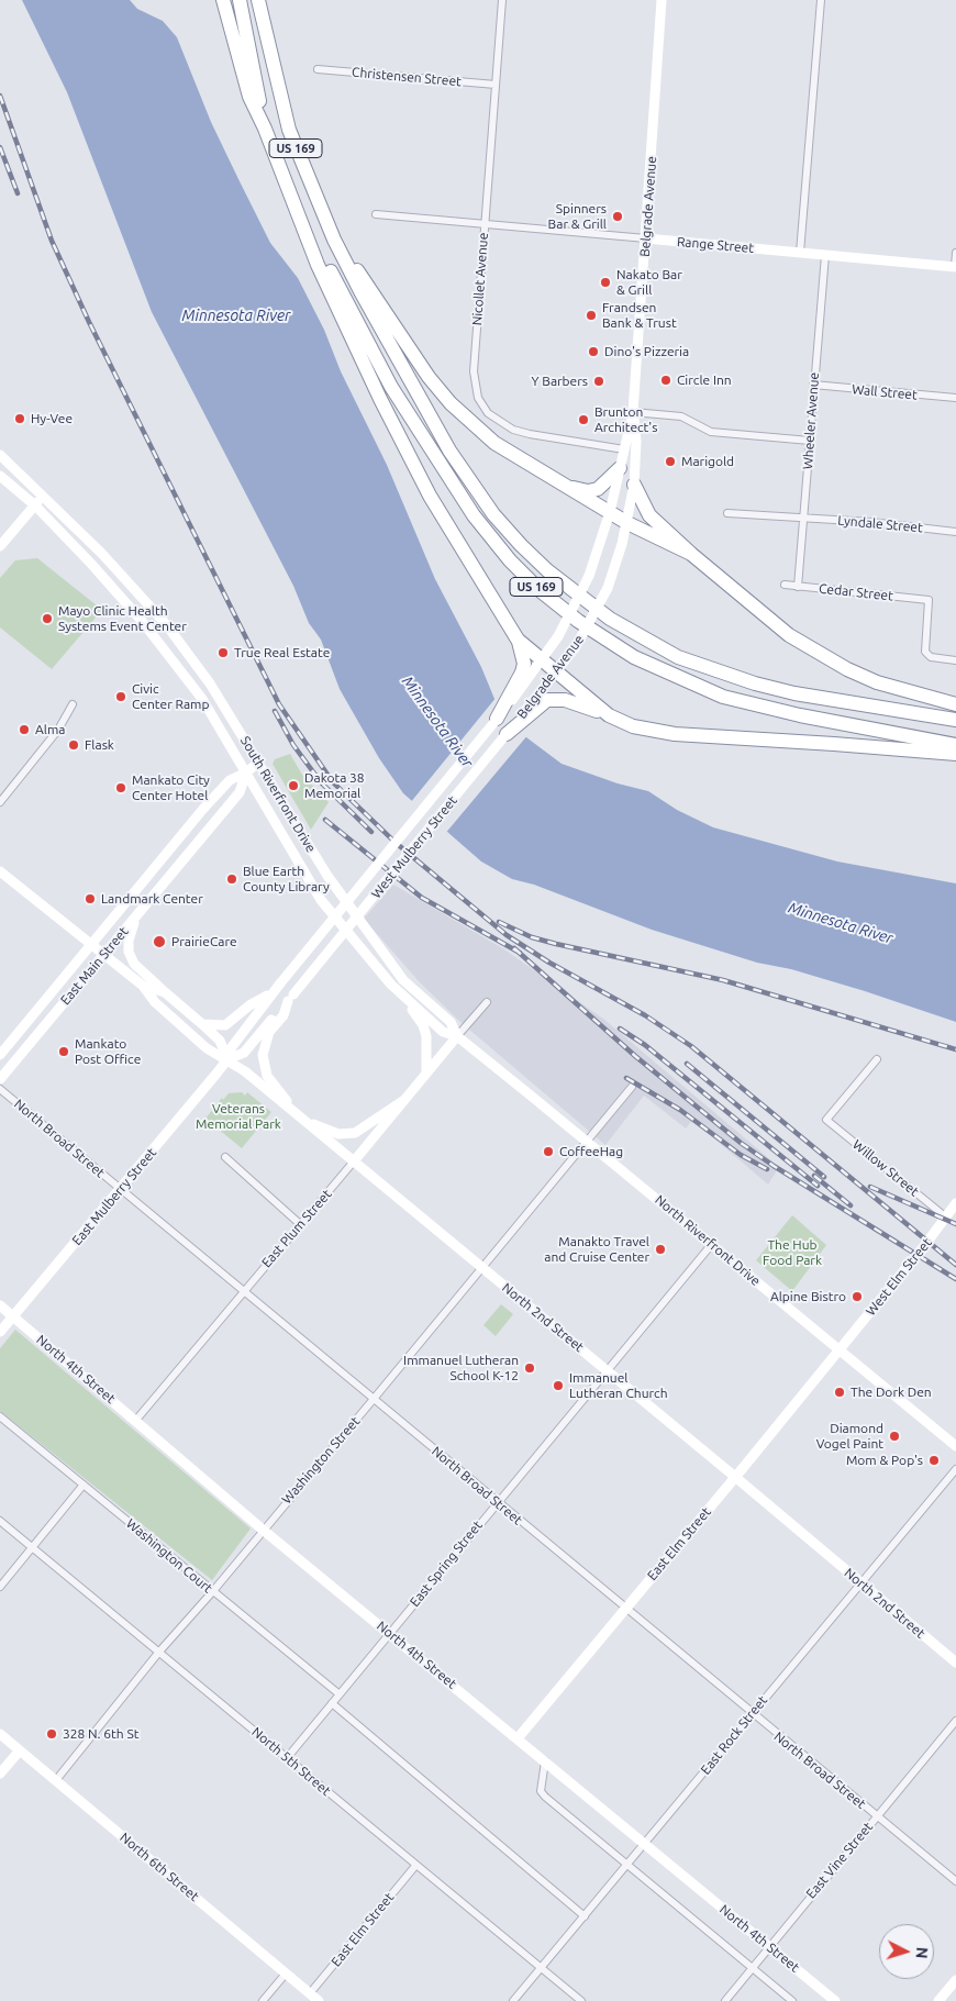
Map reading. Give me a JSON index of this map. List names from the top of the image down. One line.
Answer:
{"streets":{"highway":["US 169"],"main road":["Belgrade Avenue","Range Street","South Riverfront Drive","West Mulberry Street","East Main Street","East Mulberry Street","East Plum Street","North Riverfront Drive","West Elm Street","North 2nd Street","North 4th Street","East Elm Street","North 6th Street"],"street":["Christensen Street","Nicollet Avenue","Wall Street","Wheeler Avenue","Lyndale Street","Cedar Street","North Broad Street","Willow Street","Washington Street","Washington Court","East Spring Street","East Rock Street","North 5th Street","East Vine Street"]},"crossings":[["Christensen Street","Nicollet Avenue"],["Belgrade Avenue","Range Street"],["Belgrade Avenue","Nicollet Avenue"],["Belgrade Avenue","West Mulberry Street"],["Range Street","Nicollet Avenue"],["Range Street","Wheeler Avenue"],["Wall Street","Wheeler Avenue"],["Wheeler Avenue","Lyndale Street"],["Wheeler Avenue","Cedar Street"],["South Riverfront Drive","East Main Street"],["South Riverfront Drive","East Plum Street"],["South Riverfront Drive","North Riverfront Drive"],["East Main Street","North 2nd Street"],["North Broad Street","East Mulberry Street"],["North Broad Street","East Plum Street"],["North Broad Street","Washington Street"],["North Broad Street","East Elm Street"],["North Broad Street","East Spring Street"],["North Broad Street","East Rock Street"],["North Broad Street","East Vine Street"],["Willow Street","West Elm Street"],["East Mulberry Street","North 2nd Street"],["East Mulberry Street","North 4th Street"],["East Plum Street","North Riverfront Drive"],["East Plum Street","North 2nd Street"],["East Plum Street","North 4th Street"],["North Riverfront Drive","West Elm Street"],["North Riverfront Drive","Washington Street"],["North Riverfront Drive","East Elm Street"],["North Riverfront Drive","East Spring Street"],["West Elm Street","East Elm Street"],["North 2nd Street","Washington Street"],["North 2nd Street","East Elm Street"],["North 2nd Street","East Spring Street"],["North 2nd Street","East Rock Street"],["North 4th Street","Washington Street"],["North 4th Street","East Elm Street"],["North 4th Street","East Spring Street"],["North 4th Street","East Rock Street"],["North 4th Street","East Vine Street"],["Washington Street","Washington Court"],["Washington Street","North 5th Street"],["Washington Street","North 6th Street"],["East Elm Street","North 5th Street"],["East Elm Street","North 6th Street"],["Washington Court","East Spring Street"],["East Spring Street","North 5th Street"],["East Rock Street","North 5th Street"]],"water":["Minnesota River"],"parks":["Veterans Memorial Park","The Hub Food Park"],"places":["Spinners Bar & Grill","Nakato Bar & Grill","Frandsen Bank & Trust","Dino's Pizzeria","Circle Inn","Y Barbers","Hy-Vee","Brunton Architect's","Marigold","Mayo Clinic Health Systems Event Center","True Real Estate","Civic Center Ramp","Alma","Flask","Dakota 38 Memorial","Mankato City Center Hotel","Blue Earth County Library","Landmark Center","PrairieCare","Mankato Post Office","CoffeeHag","Manakto Travel and Cruise Center","Alpine Bistro","Immanuel Lutheran School K-12","Immanuel Lutheran Church","The Dork Den","Diamond Vogel Paint","Mom & Pop's","328 N. 6th St"],"north":"right"}
